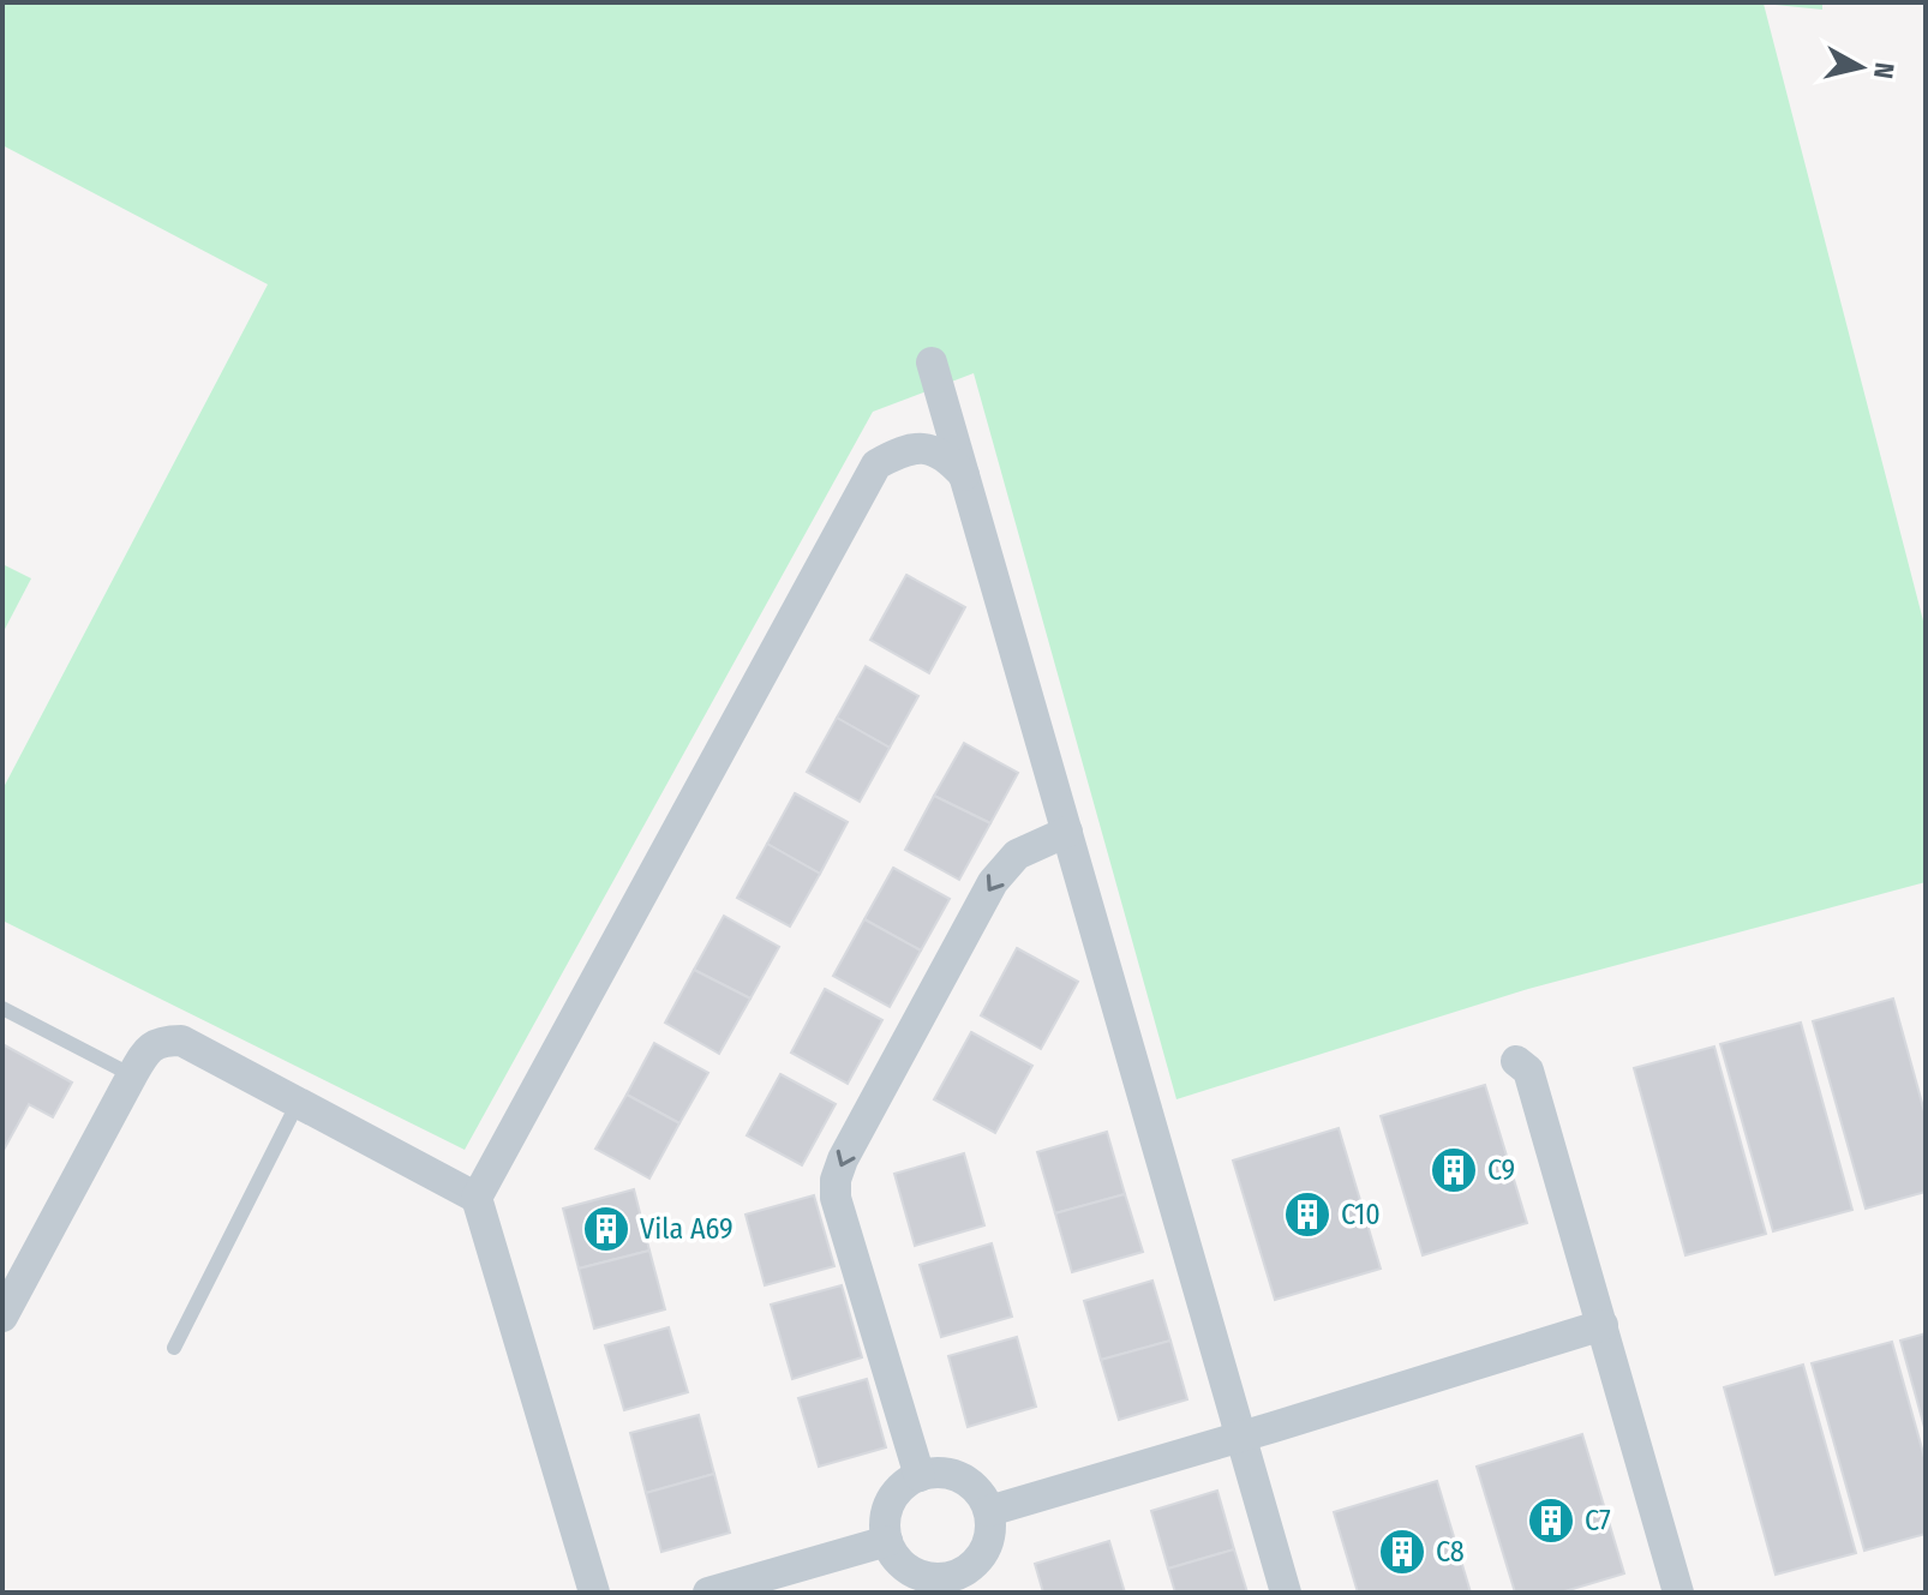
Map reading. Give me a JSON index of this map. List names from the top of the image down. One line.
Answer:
{"places":{"building":["C9","C10","Vila A69","C7","C8"]},"north":"right"}
